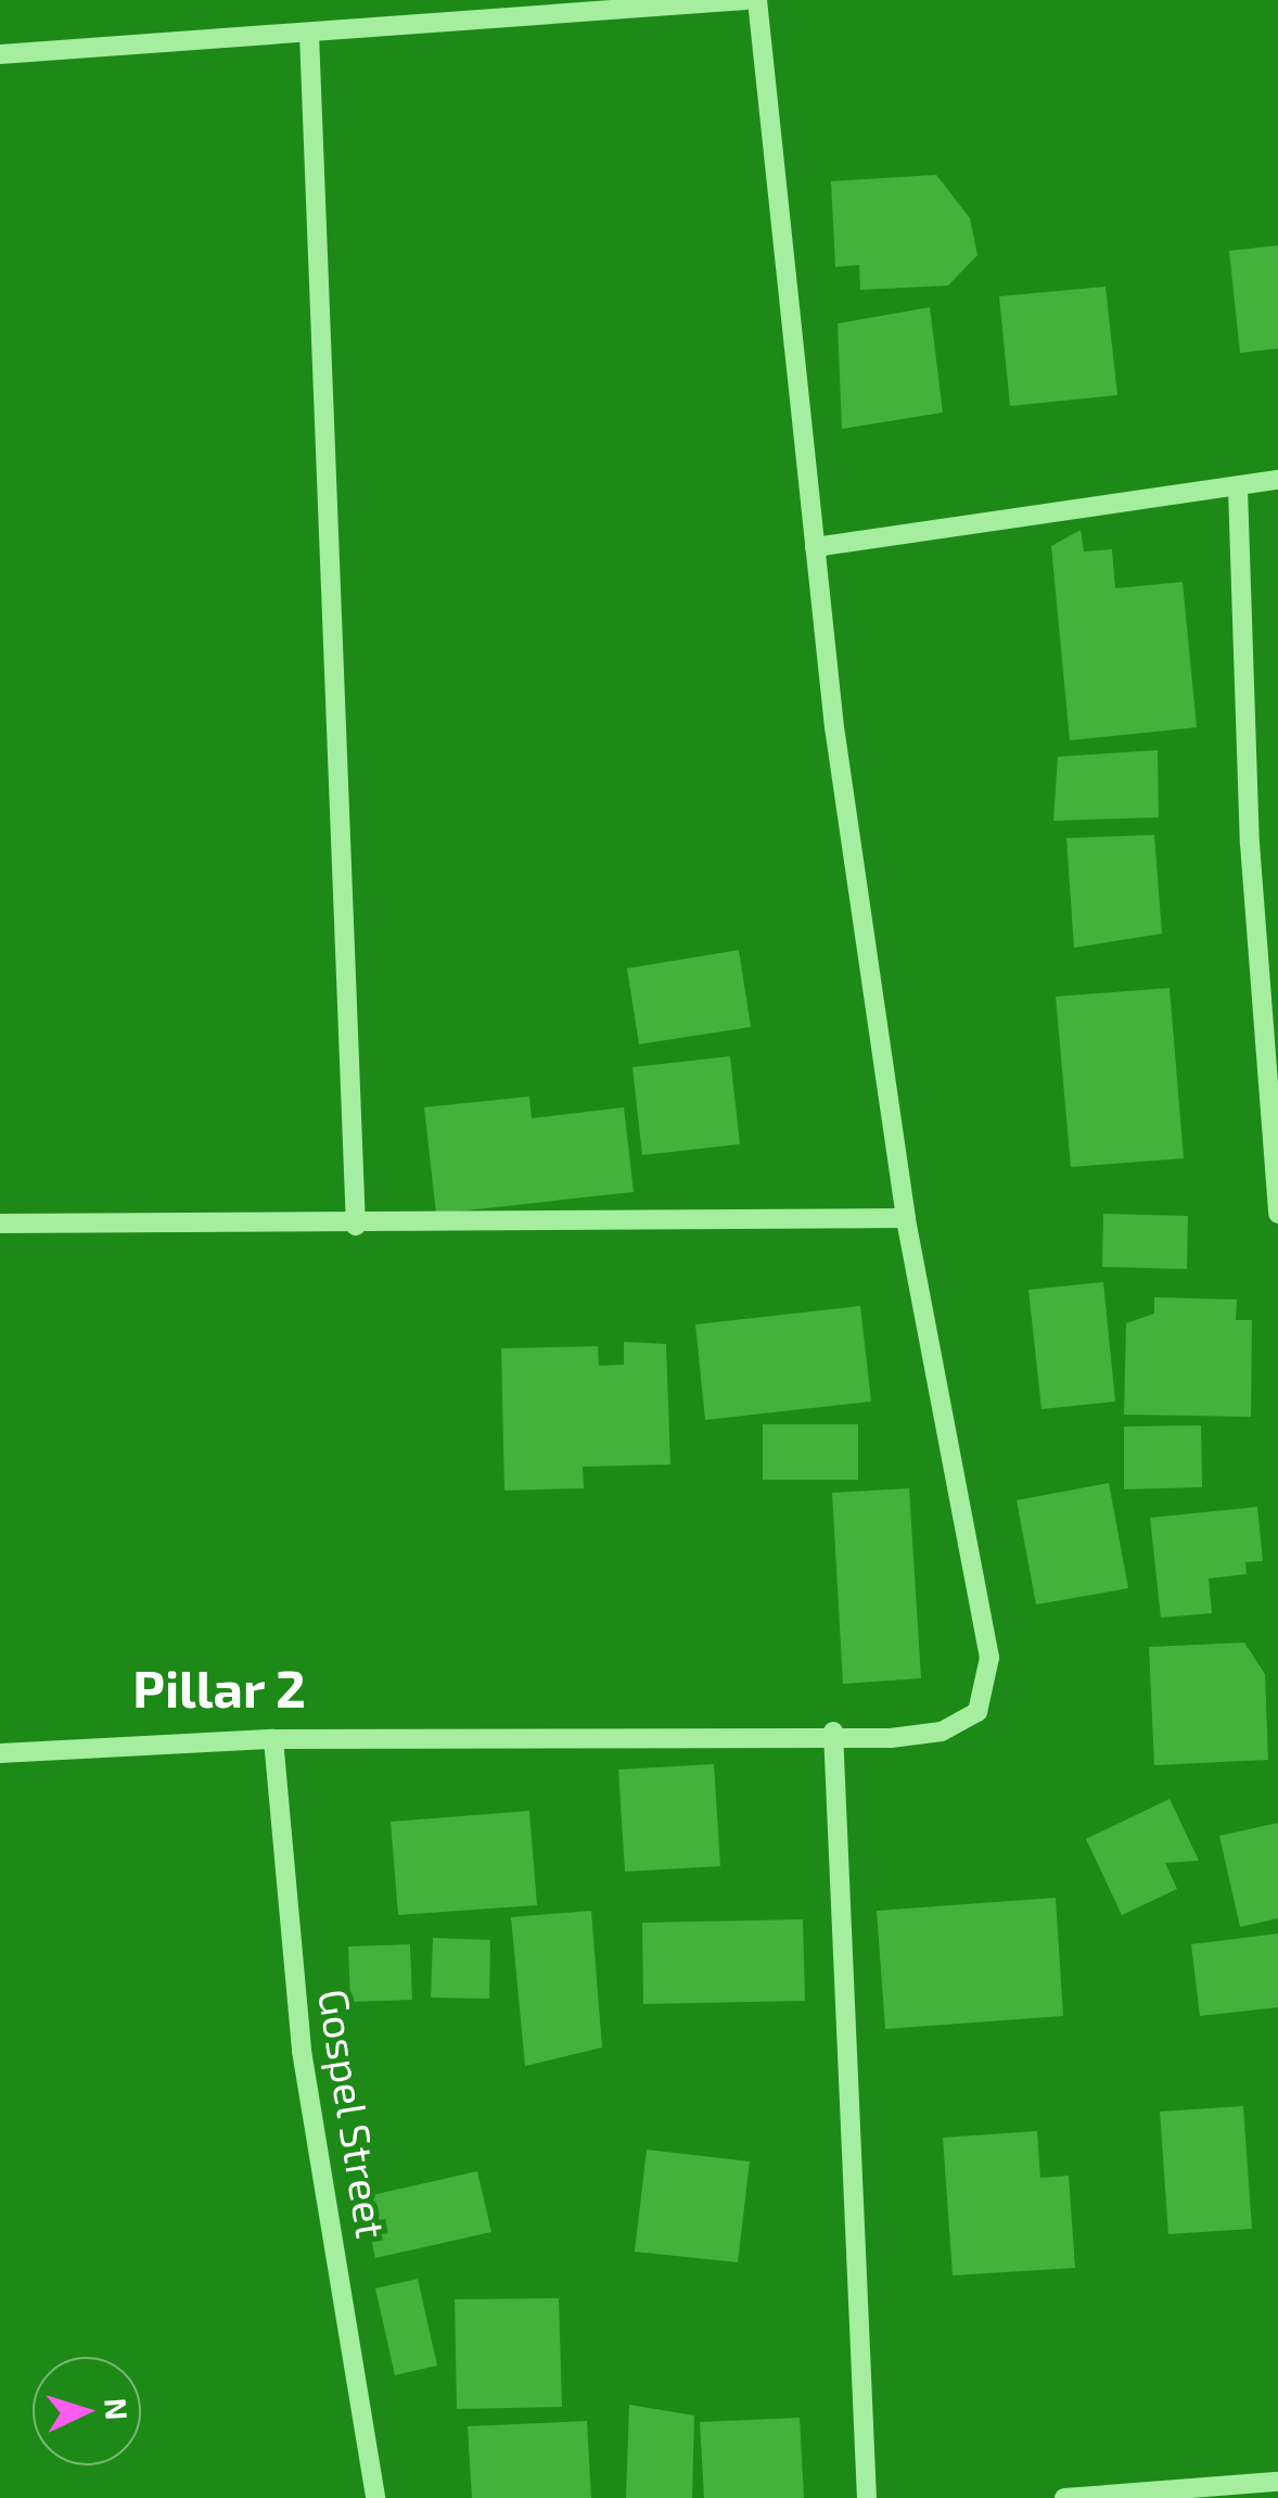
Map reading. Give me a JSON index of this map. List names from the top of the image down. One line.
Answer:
{"streets":{"street":["Gospel Street"]},"districts":["Pillar 2"],"north":"right"}
